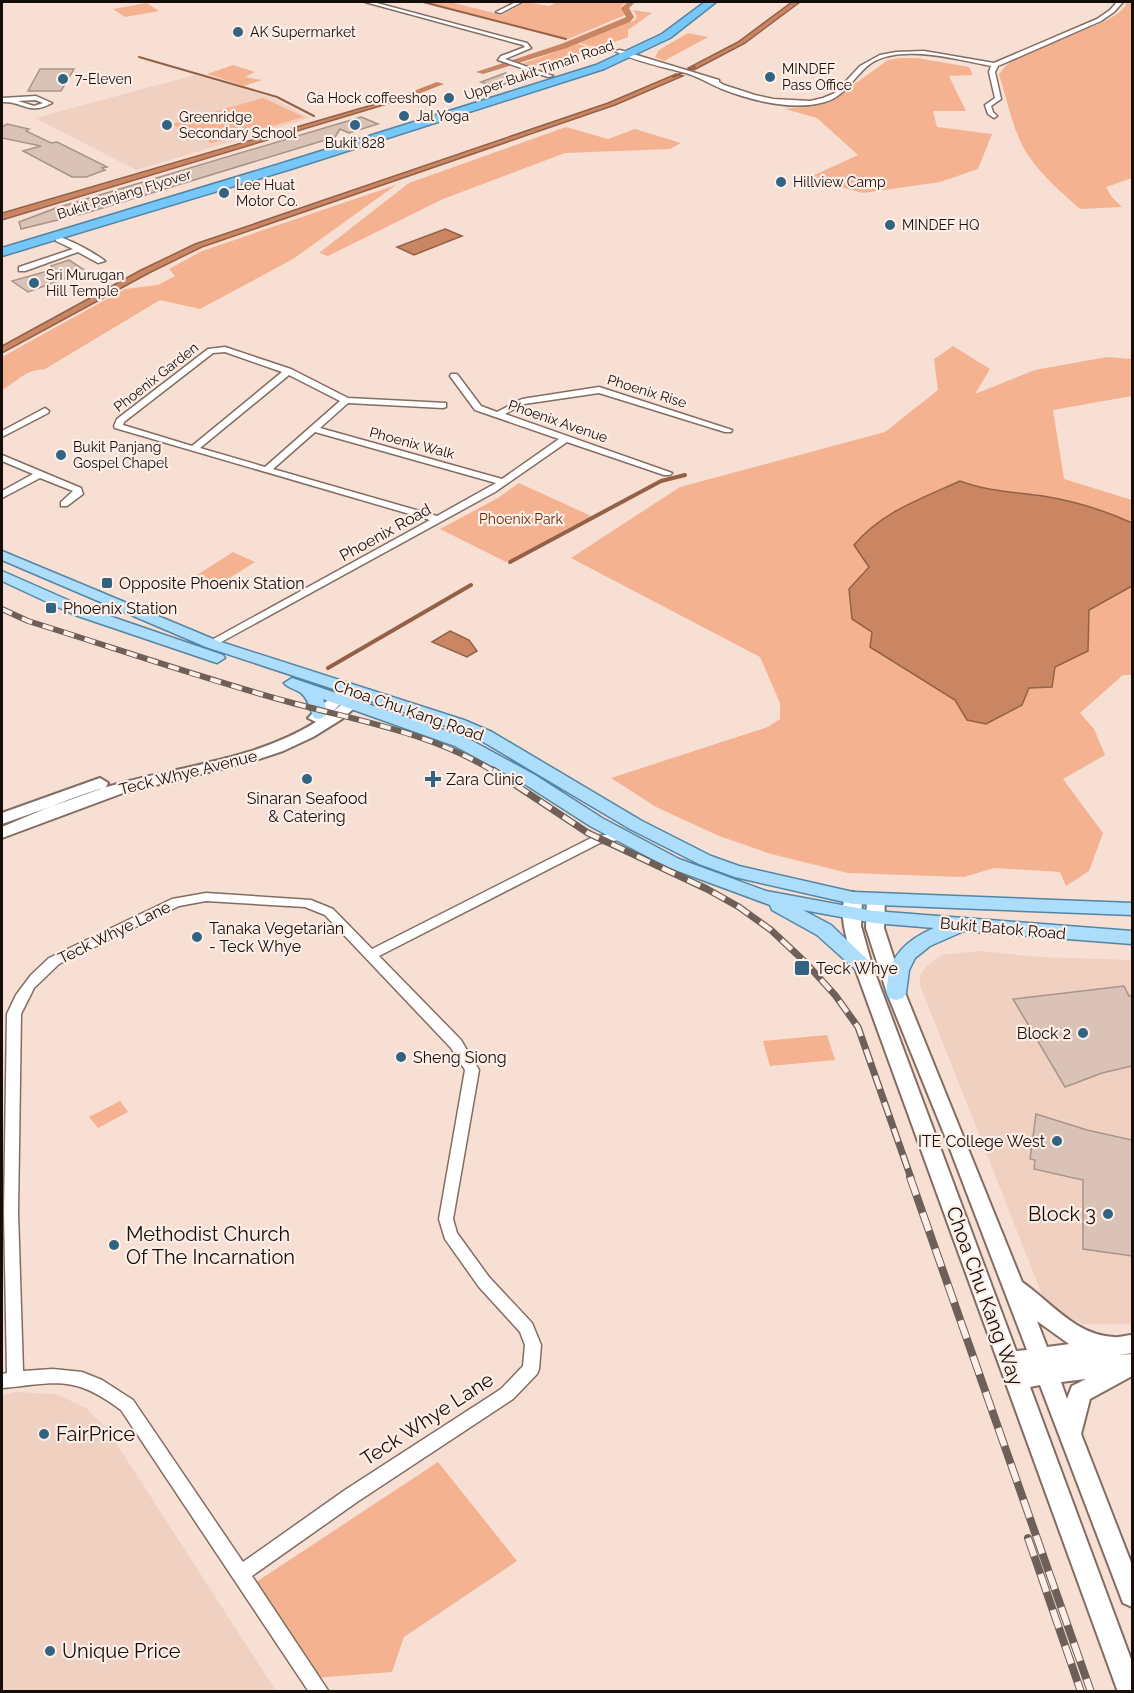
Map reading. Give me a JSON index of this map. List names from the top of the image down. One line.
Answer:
{"streets":{"highway":["Upper Bukit Timah Road","Bukit Panjang Flyover"],"main road":["Choa Chu Kang Road","Teck Whye Avenue","Bukit Batok Road","Choa Chu Kang Way"],"street":["Phoenix Garden","Phoenix Rise","Phoenix Avenue","Phoenix Walk","Phoenix Road","Teck Whye Lane"]},"crossings":[["Upper Bukit Timah Road","Bukit Panjang Flyover"],["Phoenix Garden","Phoenix Road"],["Phoenix Rise","Phoenix Avenue"],["Phoenix Avenue","Phoenix Road"],["Phoenix Walk","Phoenix Road"],["Phoenix Road","Choa Chu Kang Road"],["Choa Chu Kang Road","Teck Whye Avenue"],["Choa Chu Kang Road","Bukit Batok Road"],["Choa Chu Kang Road","Choa Chu Kang Way"],["Bukit Batok Road","Choa Chu Kang Way"]],"parks":["Phoenix Park"],"places":{"other":["AK Supermarket","MINDEF Pass Office","7-Eleven","Ga Hock coffeeshop","Jal Yoga","Greenridge Secondary School","Bukit 828","Hillview Camp","Lee Huat Motor Co.","MINDEF HQ","Sri Murugan Hill Temple","Bukit Panjang Gospel Chapel","Sinaran Seafood & Catering","Tanaka Vegetarian - Teck Whye","Block 2","Sheng Siong","ITE College West","Block 3","Methodist Church Of The Incarnation","FairPrice","Unique Price"],"transit":["Opposite Phoenix Station","Phoenix Station","Teck Whye"],"health":["Zara Clinic"]}}
